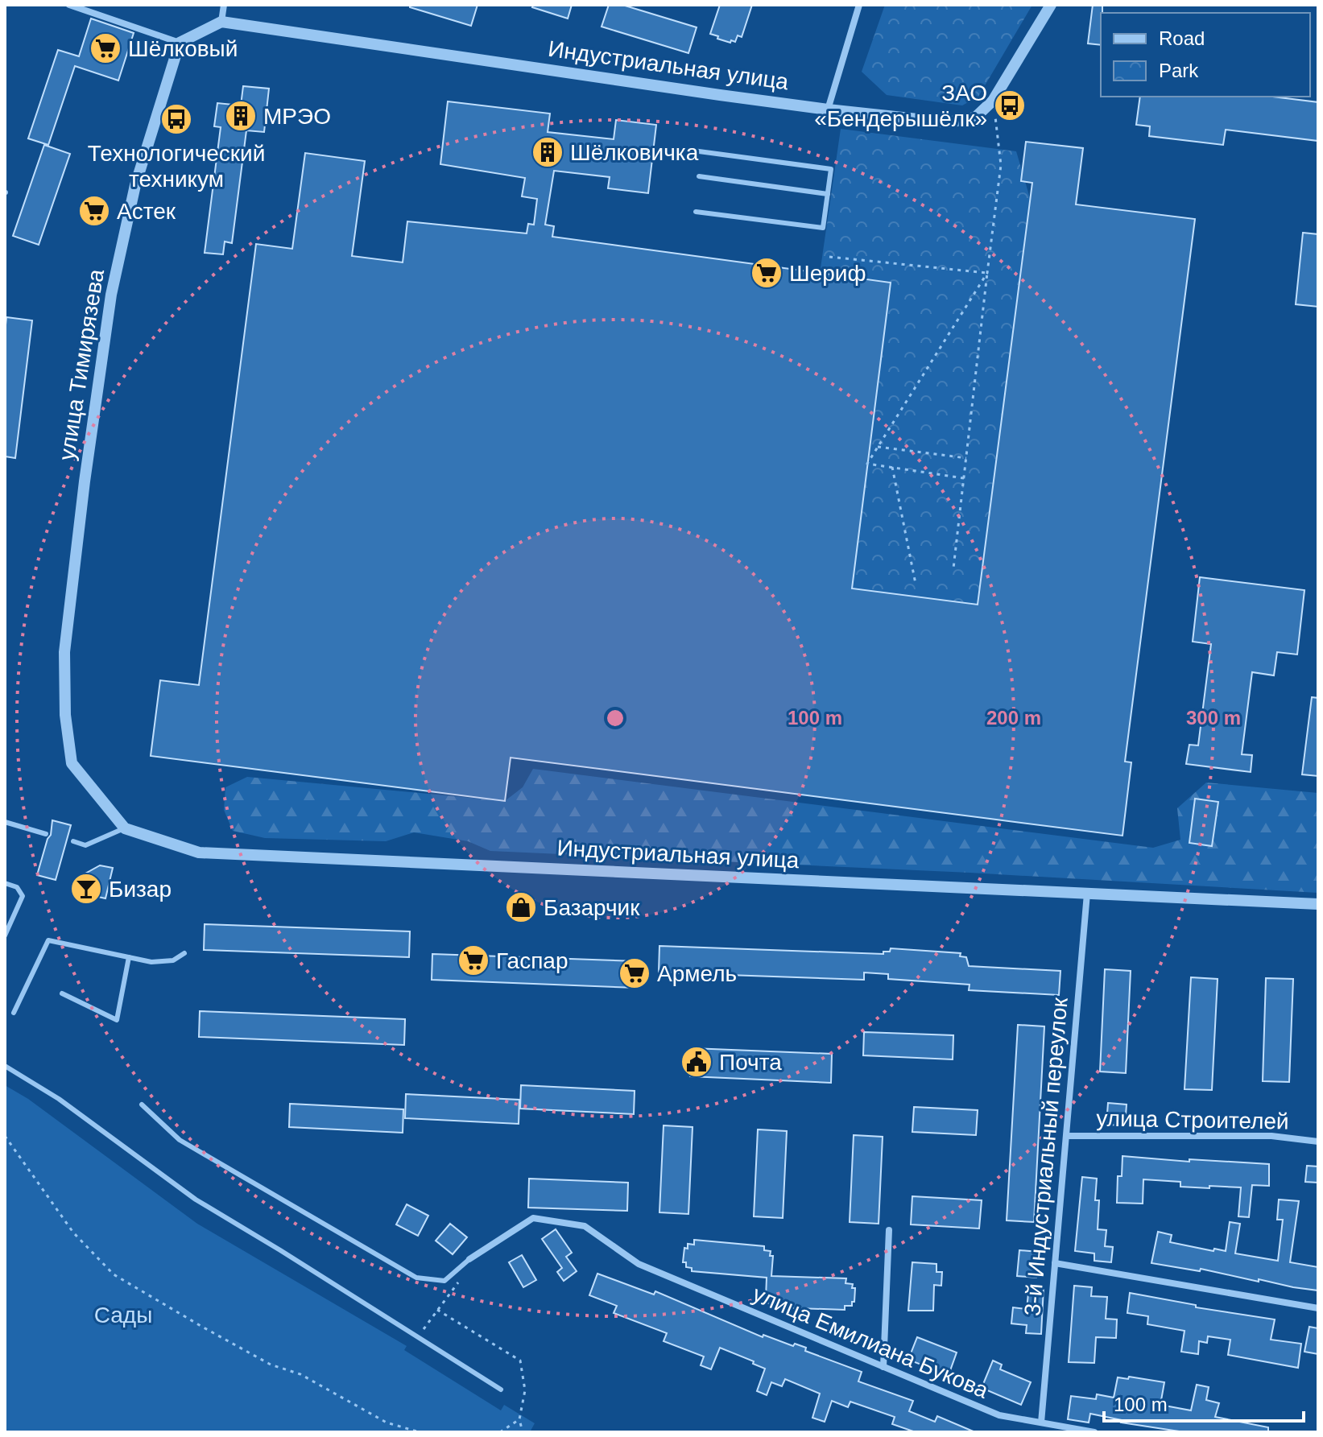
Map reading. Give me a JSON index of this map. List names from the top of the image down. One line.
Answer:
{"streets":{"street":["Индустриальная улица","улица Тимирязева","улица Строителей","3-й Индустриальный переулок","улица Емилиана Букова"]},"crossings":[["Индустриальная улица","улица Тимирязева"],["Индустриальная улица","3-й Индустриальный переулок"],["улица Строителей","3-й Индустриальный переулок"],["3-й Индустриальный переулок","улица Емилиана Букова"]],"parks":["Сады"],"places":{"supermarket":["Шёлковый","Астек","Шериф","Гаспар","Армель"],"bus stop":["ЗАО «Бендерышёлк»","Технологический техникум"],"building":["МРЭО","Шёлковичка"],"bar":["Бизар"],"shop":["Базарчик"],"public building":["Почта"]},"legend":["Road","Park"],"scale_bar":"100 m","rings":["100 m","200 m","300 m"]}
